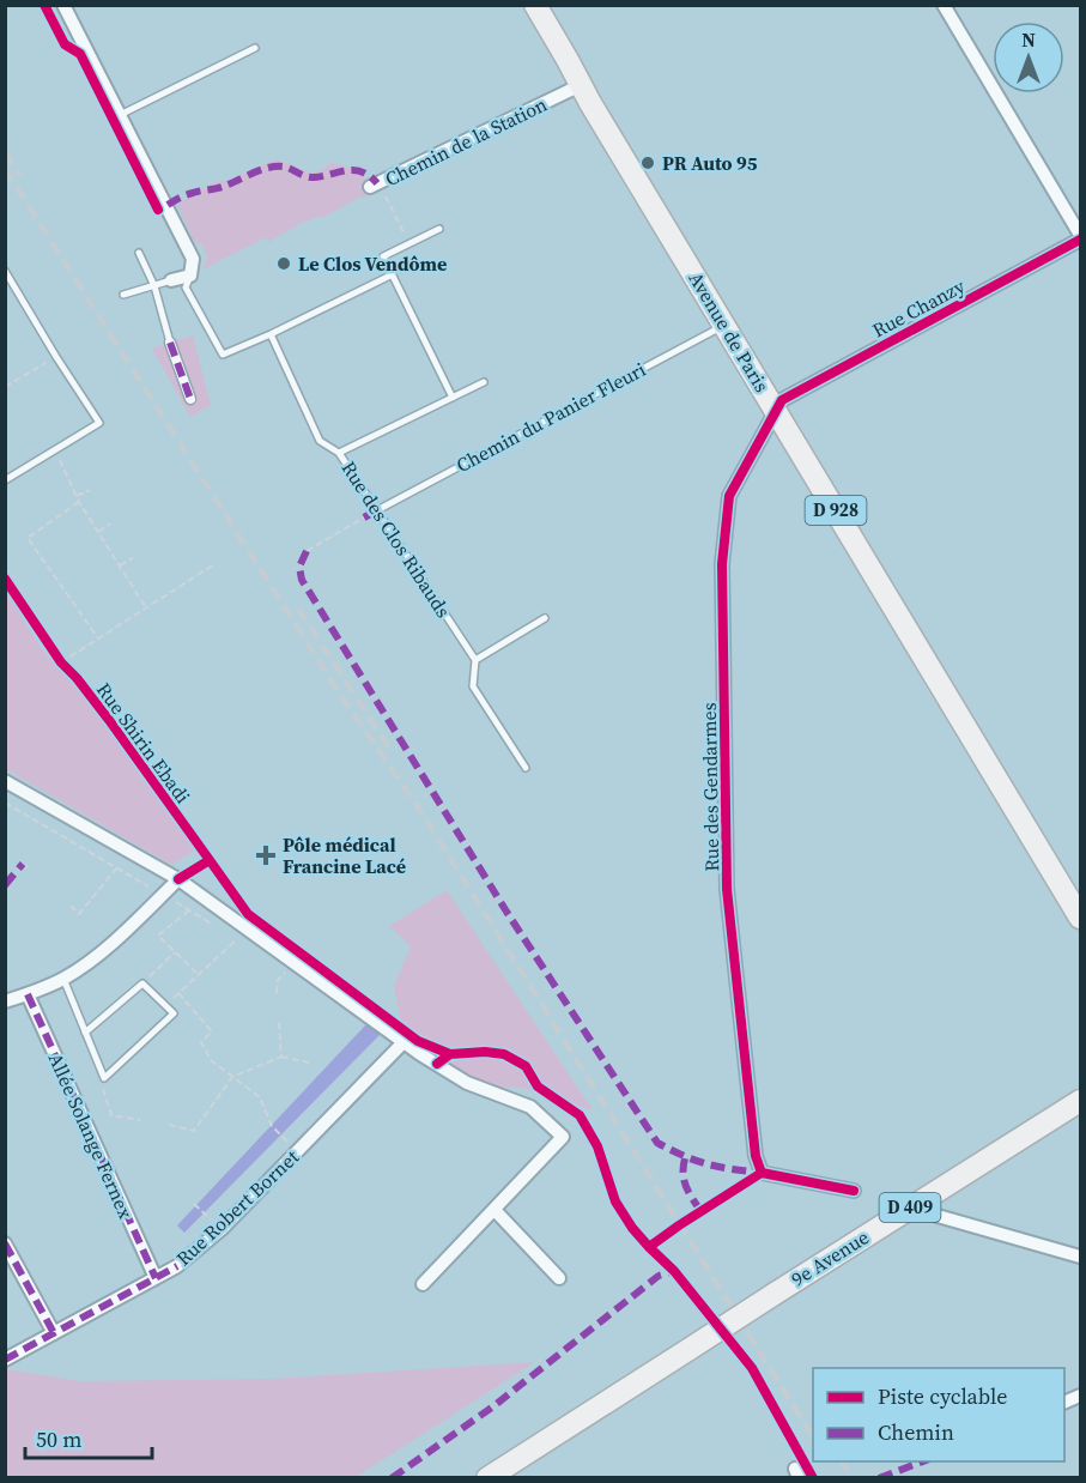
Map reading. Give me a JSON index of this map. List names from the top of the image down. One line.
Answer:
{"streets":{"main road":["Avenue de Paris","D 928","D 409","9e Avenue"],"street":["Chemin de la Station","Rue Chanzy","Rue des Gendarmes","Allée Solange Fernex","Rue Robert Bornet"],"lane":["Chemin du Panier Fleuri","Rue des Clos Ribauds"],"cycle path":["Rue Shirin Ebadi"]},"crossings":[["Chemin de la Station","Avenue de Paris"],["Rue Chanzy","Avenue de Paris"],["Rue Chanzy","Rue des Gendarmes"],["Avenue de Paris","Chemin du Panier Fleuri"],["Avenue de Paris","Rue des Gendarmes"],["Chemin du Panier Fleuri","Rue des Clos Ribauds"],["Allée Solange Fernex","Rue Robert Bornet"]],"places":{"other":["PR Auto 95","Le Clos Vendôme"],"health":["Pôle médical Francine Lacé"]},"legend":["Piste cyclable","Chemin"],"scale_bar":"50 m","north":"top"}
